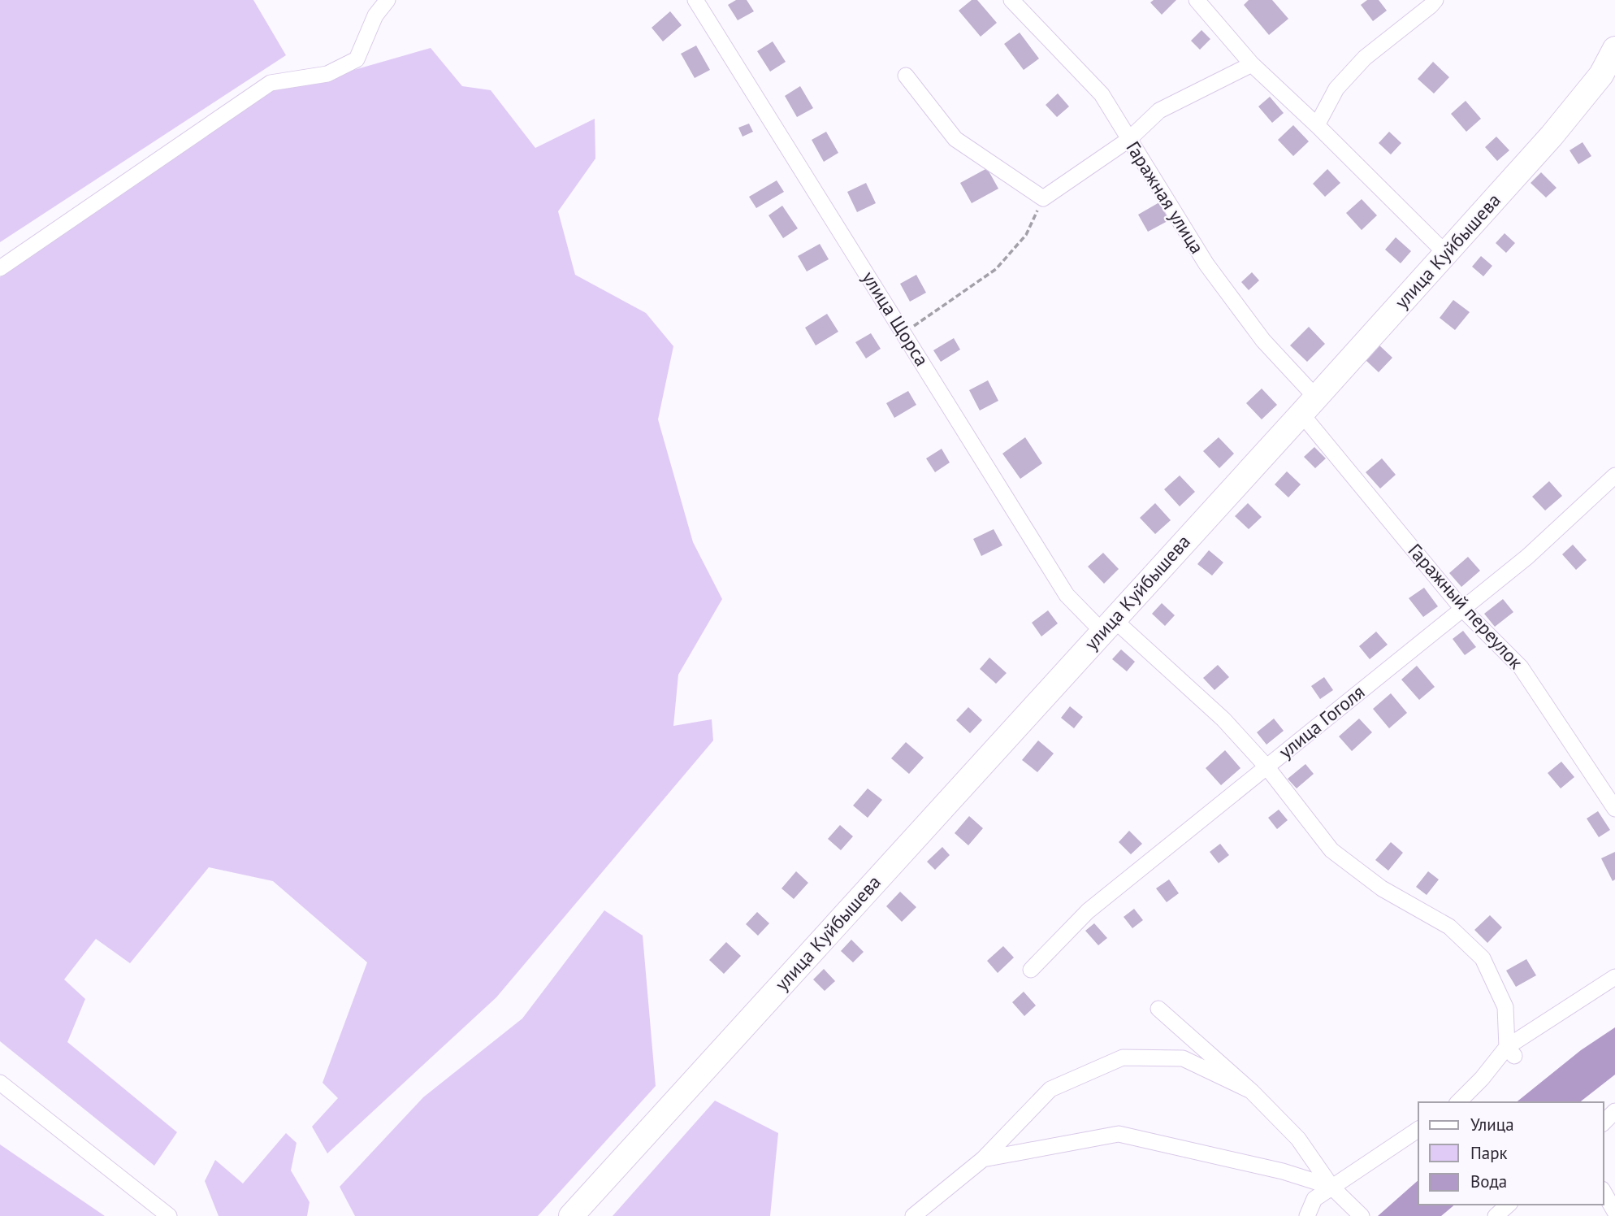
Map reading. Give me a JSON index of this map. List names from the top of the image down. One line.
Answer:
{"streets":{"highway":["улица Куйбышева"],"street":["Гаражная улица","улица Щорса","Гаражный переулок","улица Гоголя"]},"crossings":[["Гаражная улица","улица Куйбышева"],["Гаражная улица","Гаражный переулок"],["улица Куйбышева","улица Щорса"],["улица Куйбышева","Гаражный переулок"],["улица Щорса","улица Гоголя"],["Гаражный переулок","улица Гоголя"]],"legend":["Улица","Парк","Вода"]}
